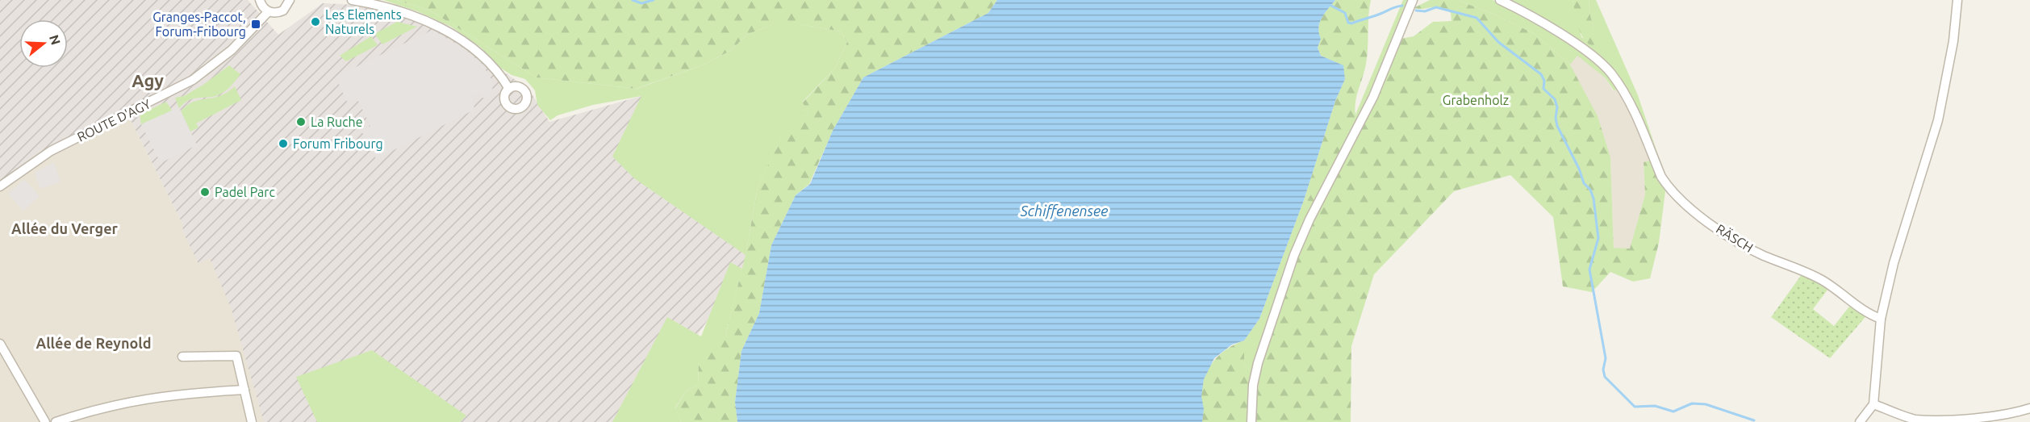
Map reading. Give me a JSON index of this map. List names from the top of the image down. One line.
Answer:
{"streets":{"street":["ROUTE D'AGY","RÄSCH"]},"districts":["Agy","Allée du Verger","Allée de Reynold"],"water":["Schiffenensee"],"parks":["Grabenholz"],"places":{"other":["Les Elements Naturels","La Ruche","Forum Fribourg","Padel Parc"],"transit":["Granges-Paccot, Forum-Fribourg"]},"north":"right"}
